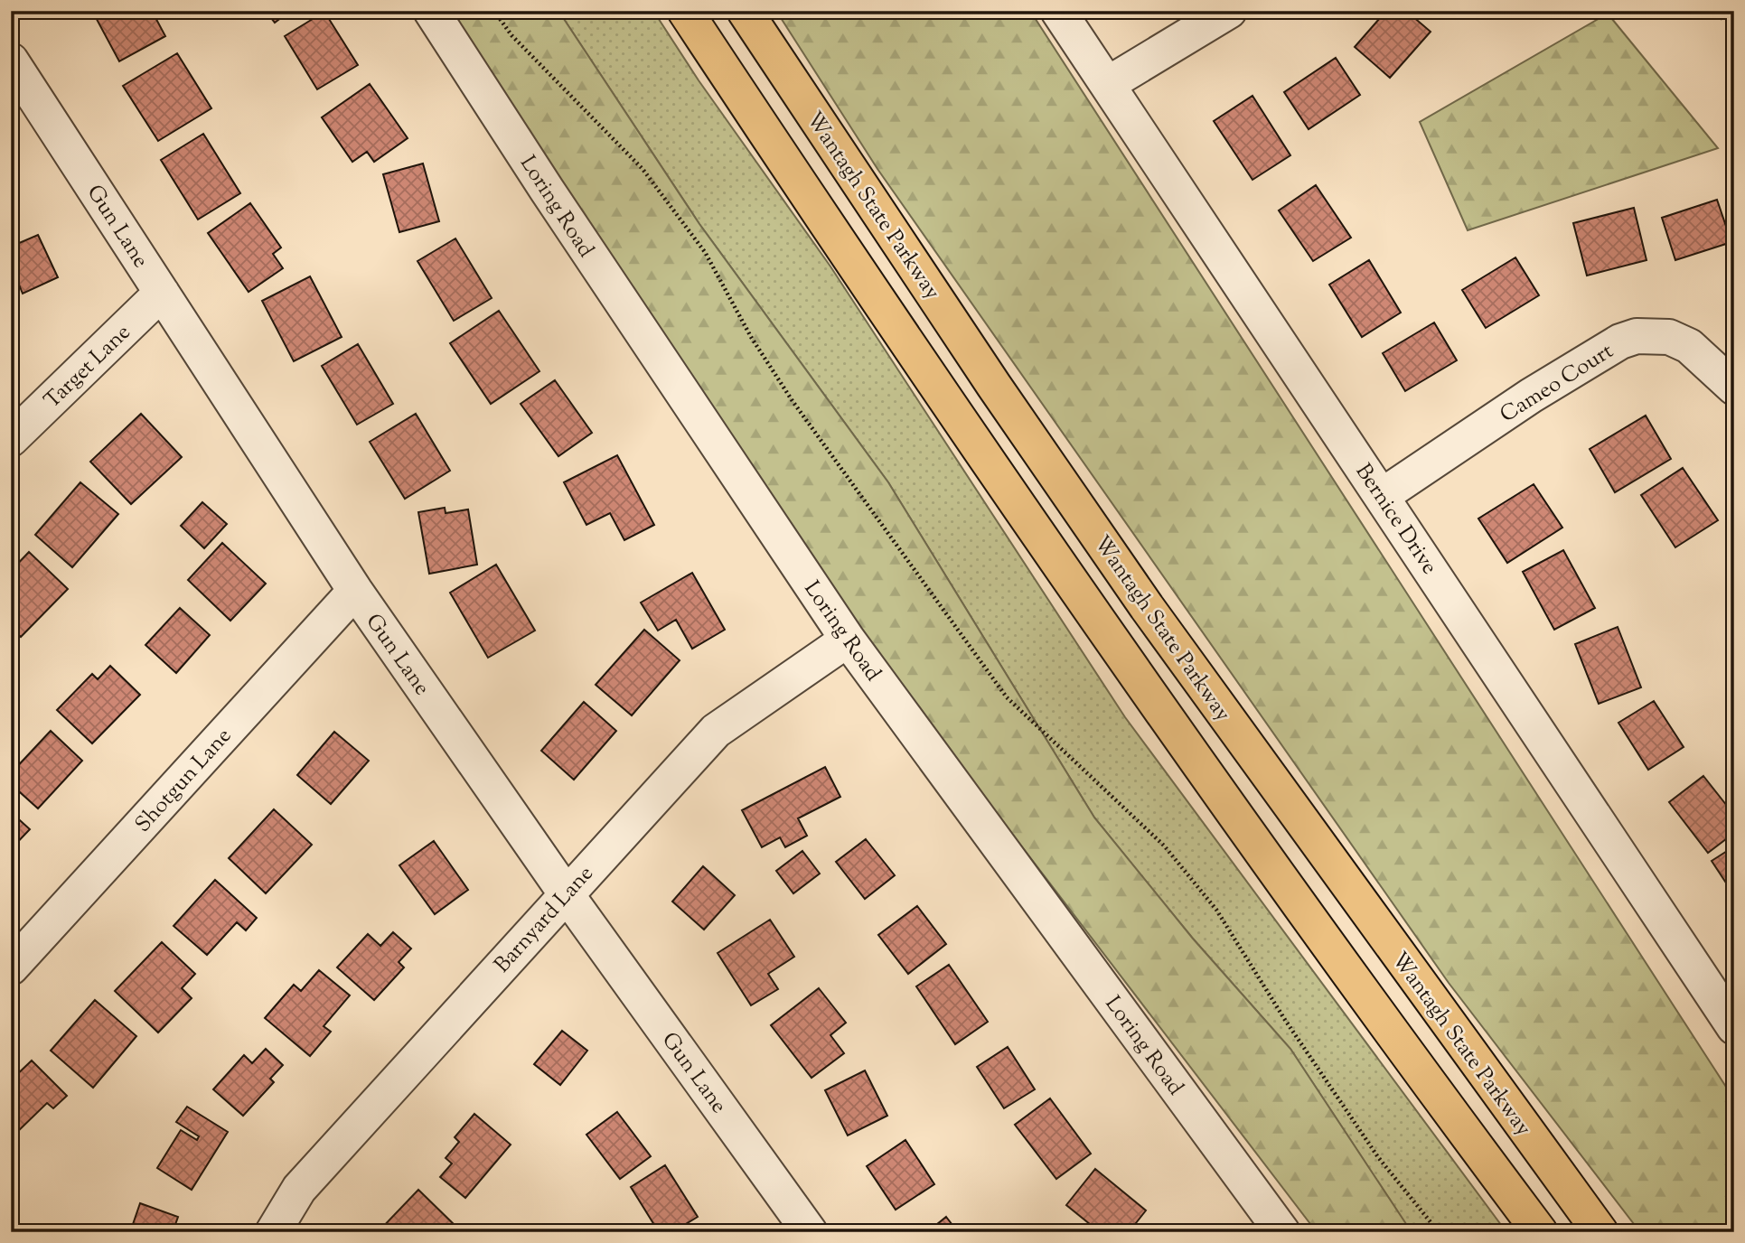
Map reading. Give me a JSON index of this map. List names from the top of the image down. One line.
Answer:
{"streets":{"highway":["Wantagh State Parkway"],"street":["Loring Road","Gun Lane","Target Lane","Cameo Court","Bernice Drive","Shotgun Lane","Barnyard Lane"]},"crossings":[["Loring Road","Barnyard Lane"],["Gun Lane","Target Lane"],["Gun Lane","Shotgun Lane"],["Gun Lane","Barnyard Lane"],["Cameo Court","Bernice Drive"]]}
